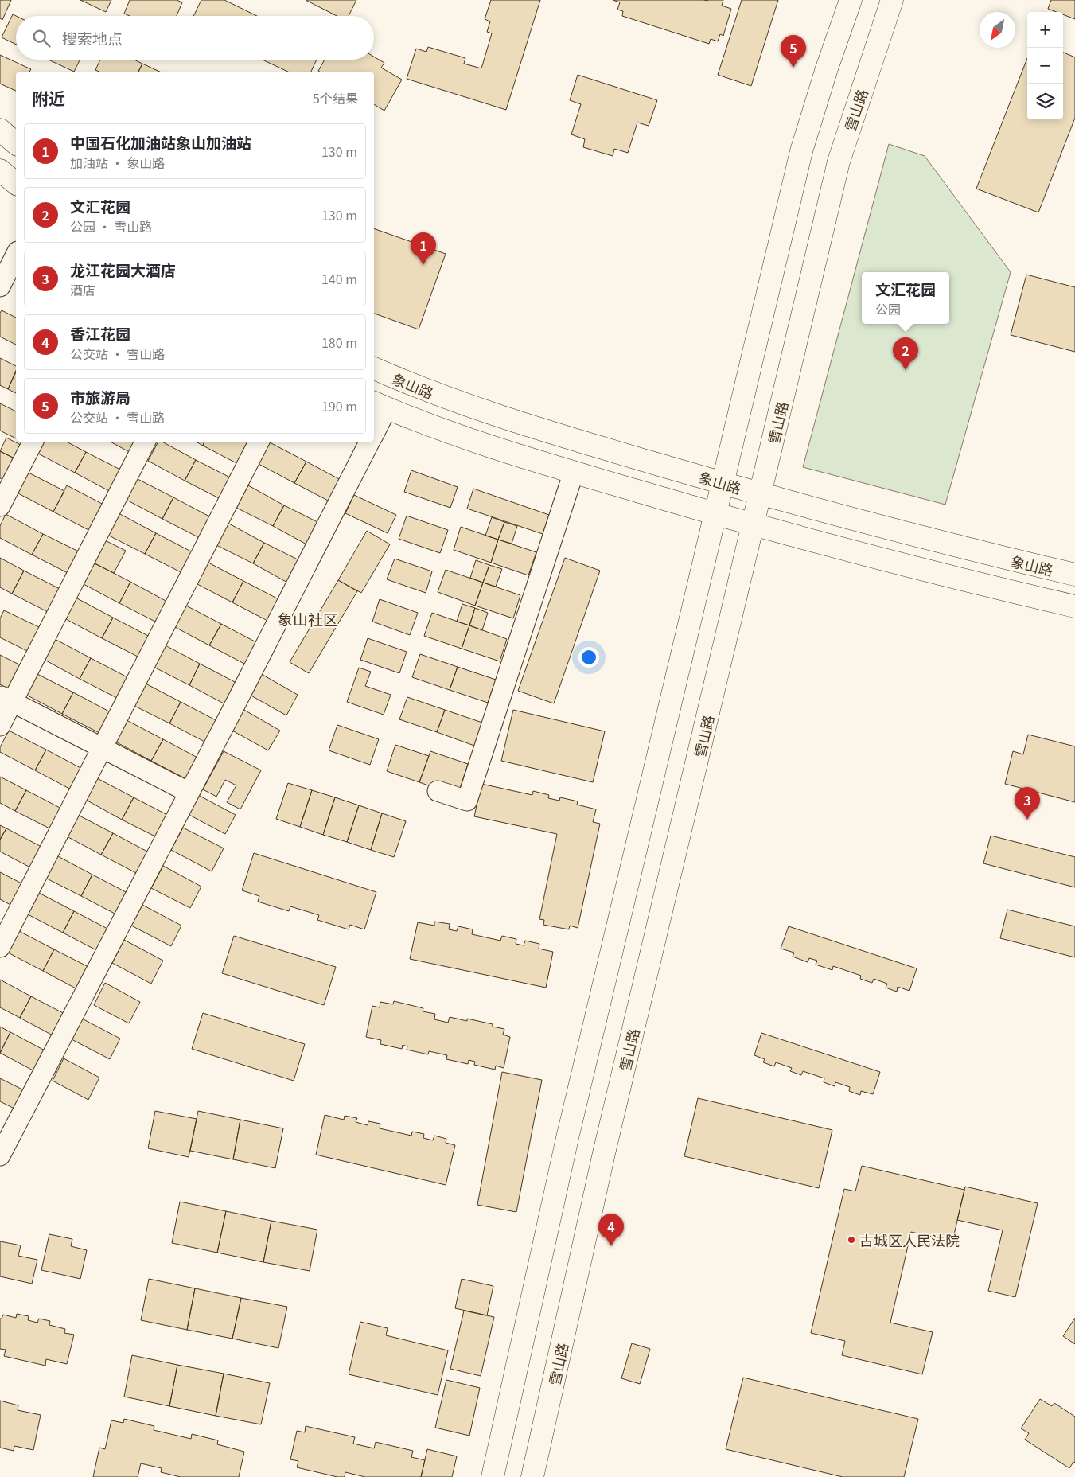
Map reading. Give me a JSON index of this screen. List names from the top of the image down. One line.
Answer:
{"streets":{"main road":["雪山路","象山路"]},"crossings":[["雪山路","象山路"]],"districts":["象山社区"],"places":["古城区人民法院"],"north":"bottom left","page":{"map_buttons":["+","−"],"search":"搜索地点","pins":["5","1","2","3","4"],"heading":["附近","5个结果"],"list":[{"mark":"1","name":"中国石化加油站象山加油站","note":"加油站 · 象山路","value":"130 m"},{"mark":"2","name":"文汇花园","note":"公园 · 雪山路","value":"130 m"},{"mark":"3","name":"龙江花园大酒店","note":"酒店","value":"140 m"},{"mark":"4","name":"香江花园","note":"公交站 · 雪山路","value":"180 m"},{"mark":"5","name":"市旅游局","note":"公交站 · 雪山路","value":"190 m"}],"popup":["文汇花园","公园"]}}
